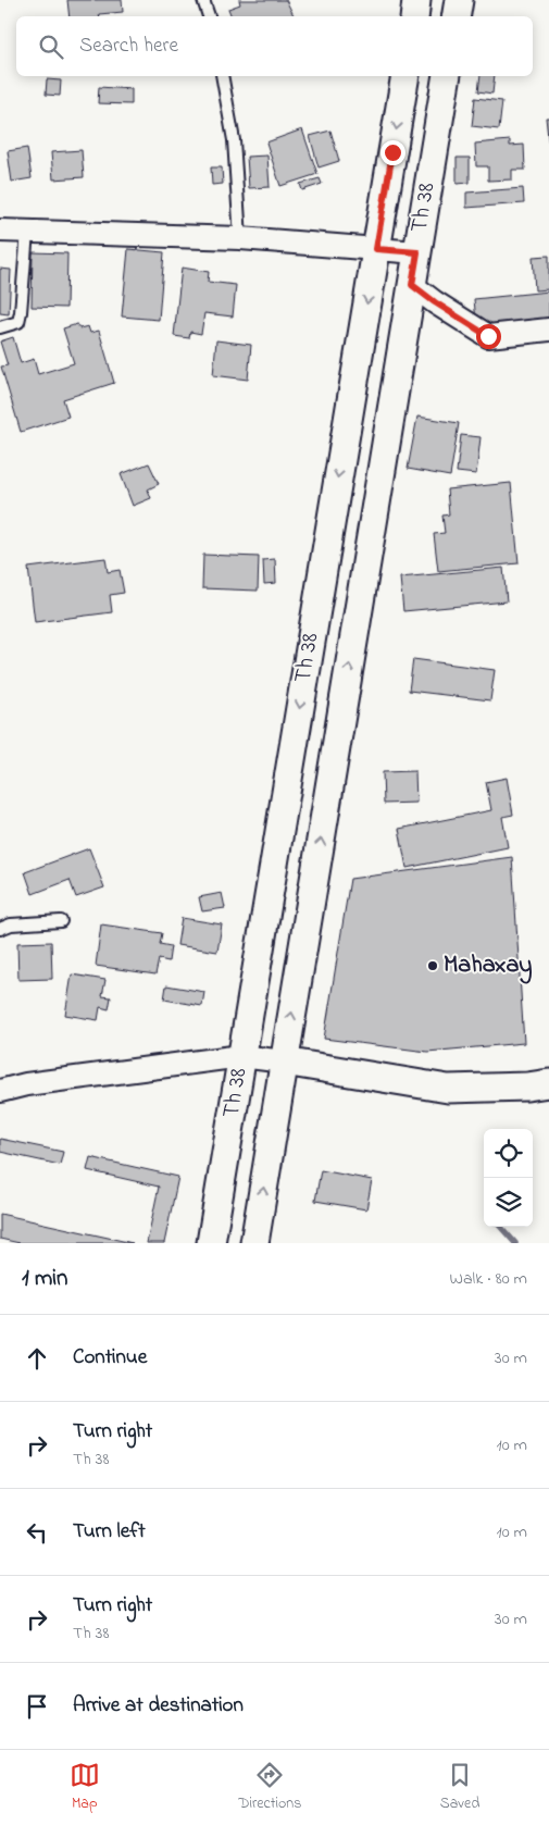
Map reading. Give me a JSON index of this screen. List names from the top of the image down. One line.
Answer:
{"streets":{"street":["Th 38"]},"places":["Mahaxay"],"page":{"search":"Search here","heading":["1 min","Walk · 80 m"],"list":[["Continue","30 m"],["Turn right","Th 38","10 m"],["Turn left","10 m"],["Turn right","Th 38","30 m"],"Arrive at destination"],"nav":["Map","Directions","Saved"]}}
